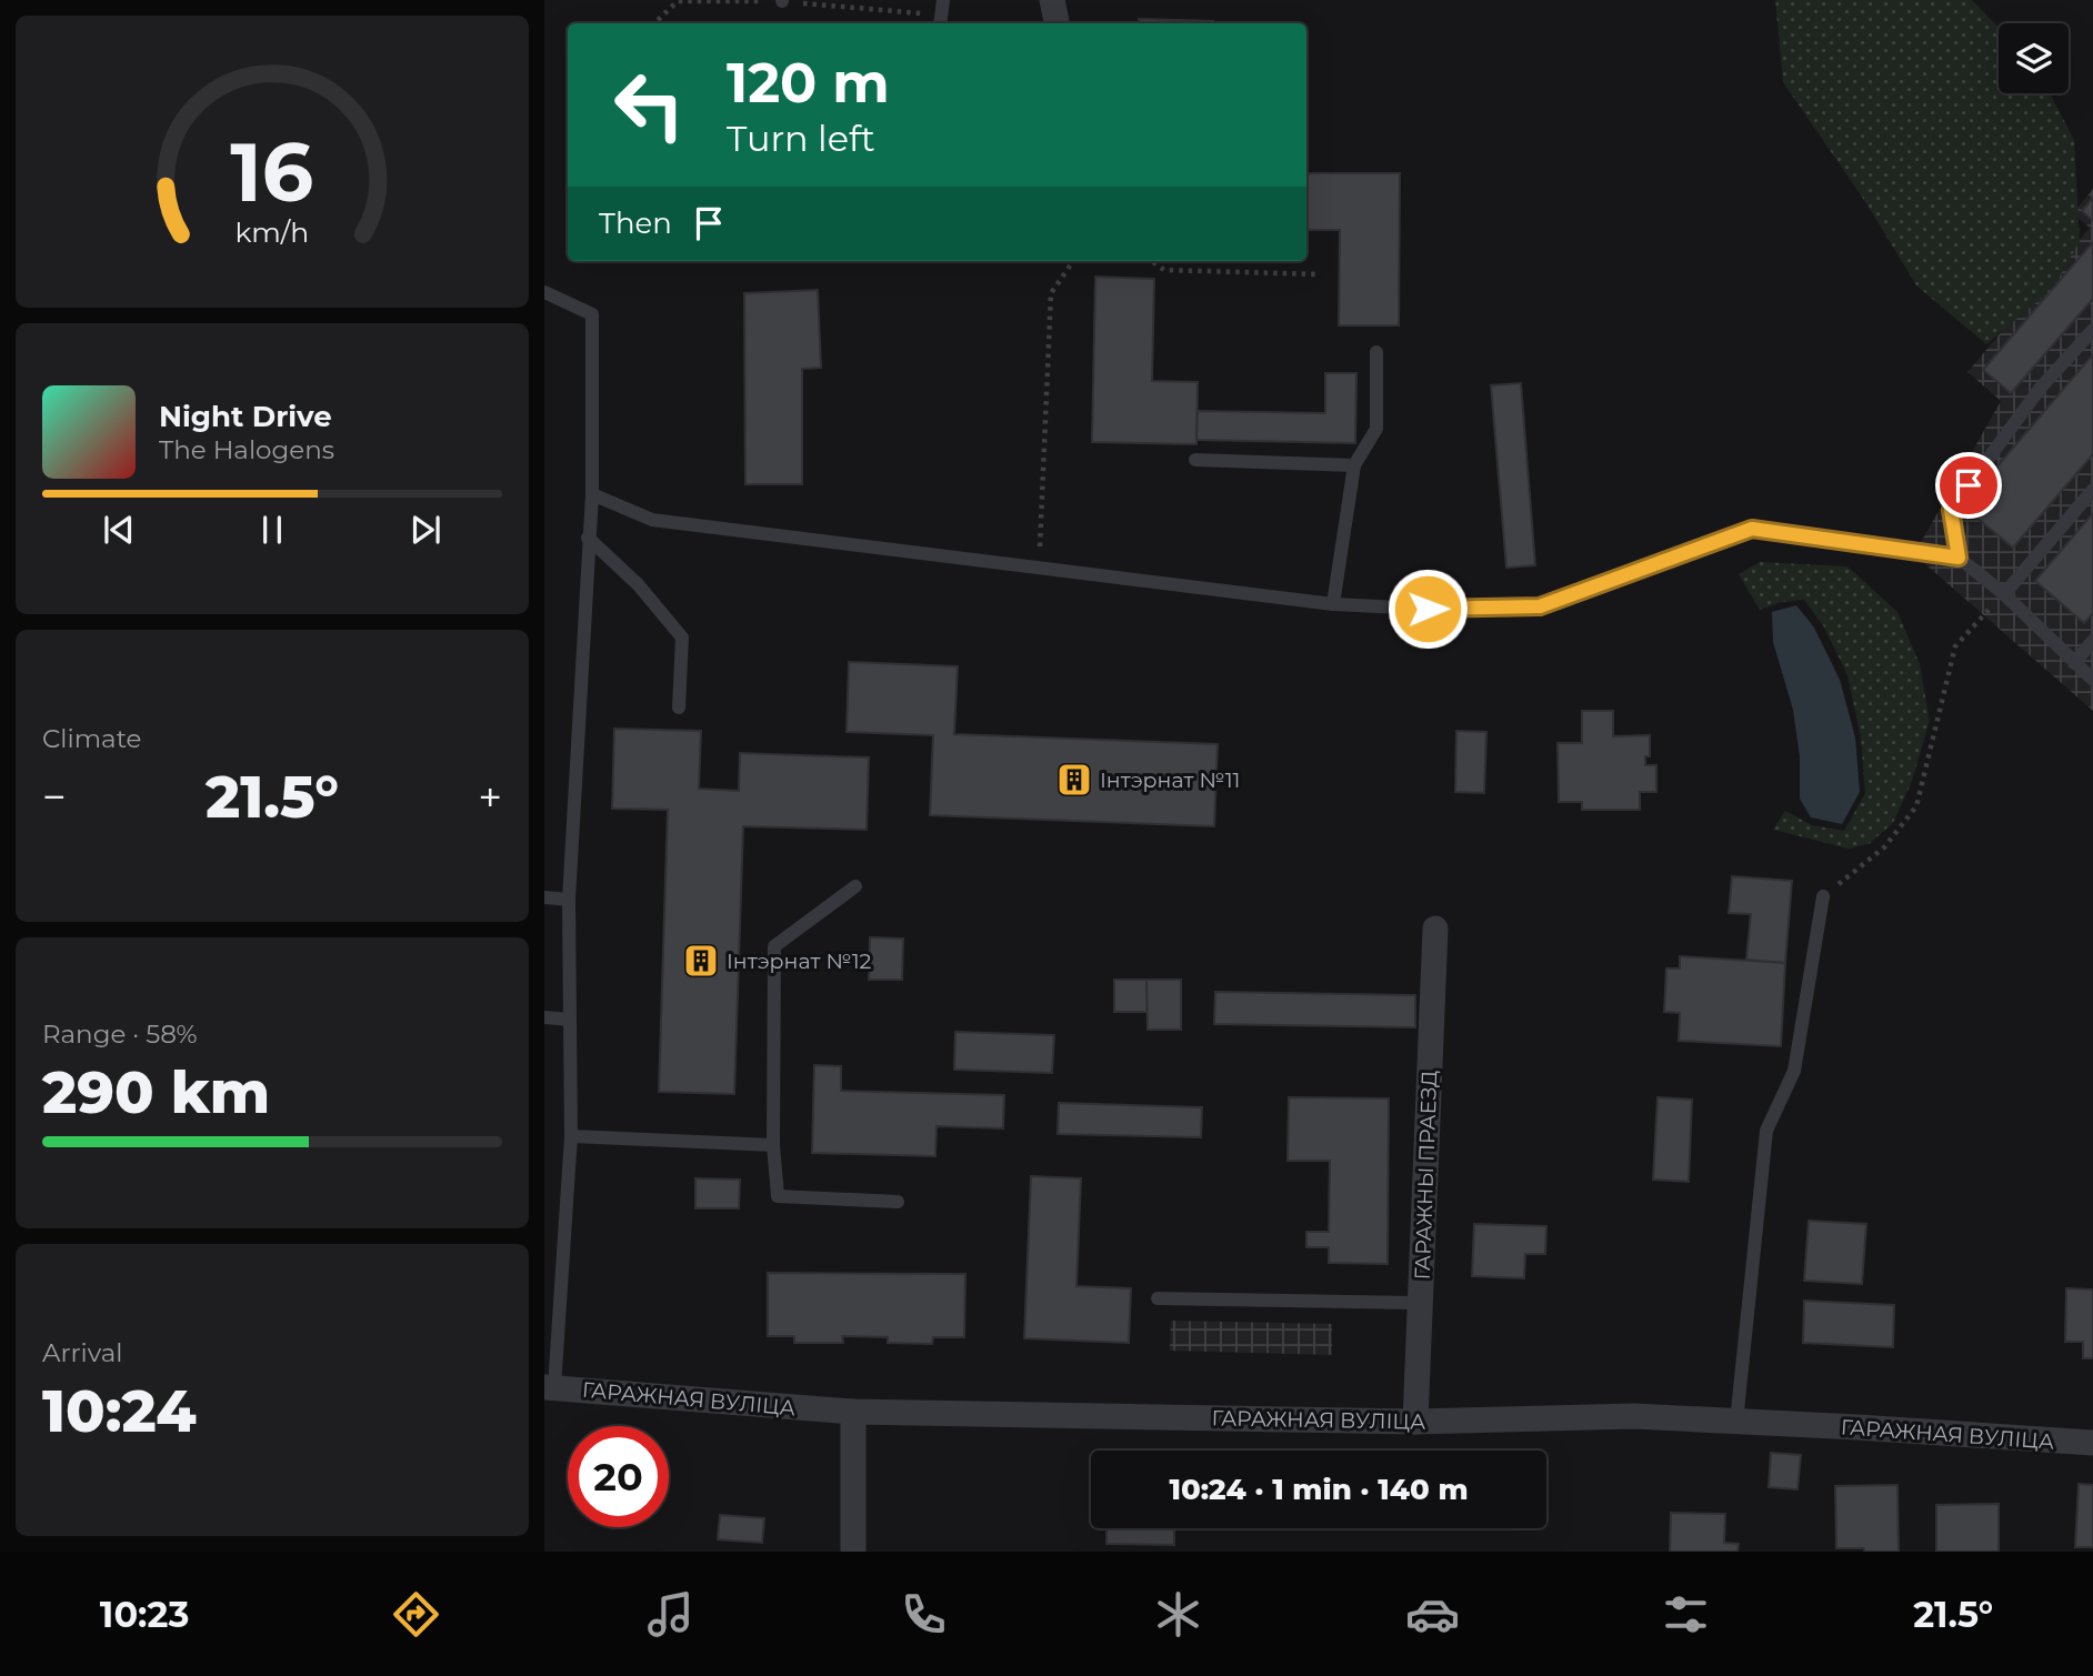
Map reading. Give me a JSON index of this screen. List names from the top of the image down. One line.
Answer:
{"streets":{"street":["ГАРАЖНЫ ПРАЕЗД","ГАРАЖНАЯ ВУЛІЦА"]},"crossings":[["ГАРАЖНЫ ПРАЕЗД","ГАРАЖНАЯ ВУЛІЦА"]],"places":{"building":["Інтэрнат №11","Інтэрнат №12"]},"page":{"turn":["120 m","Turn left"],"then":"Then","song":["Night Drive","The Halogens"],"tile":["Climate",["Range · 58%","290 km"],["Arrival","10:24"]],"heat":["−","21.5°","+"],"limit":"20","trip":"10:24 · 1 min · 140 m","tabs":["10:23","21.5°"],"gauge":["16","km/h"]}}
